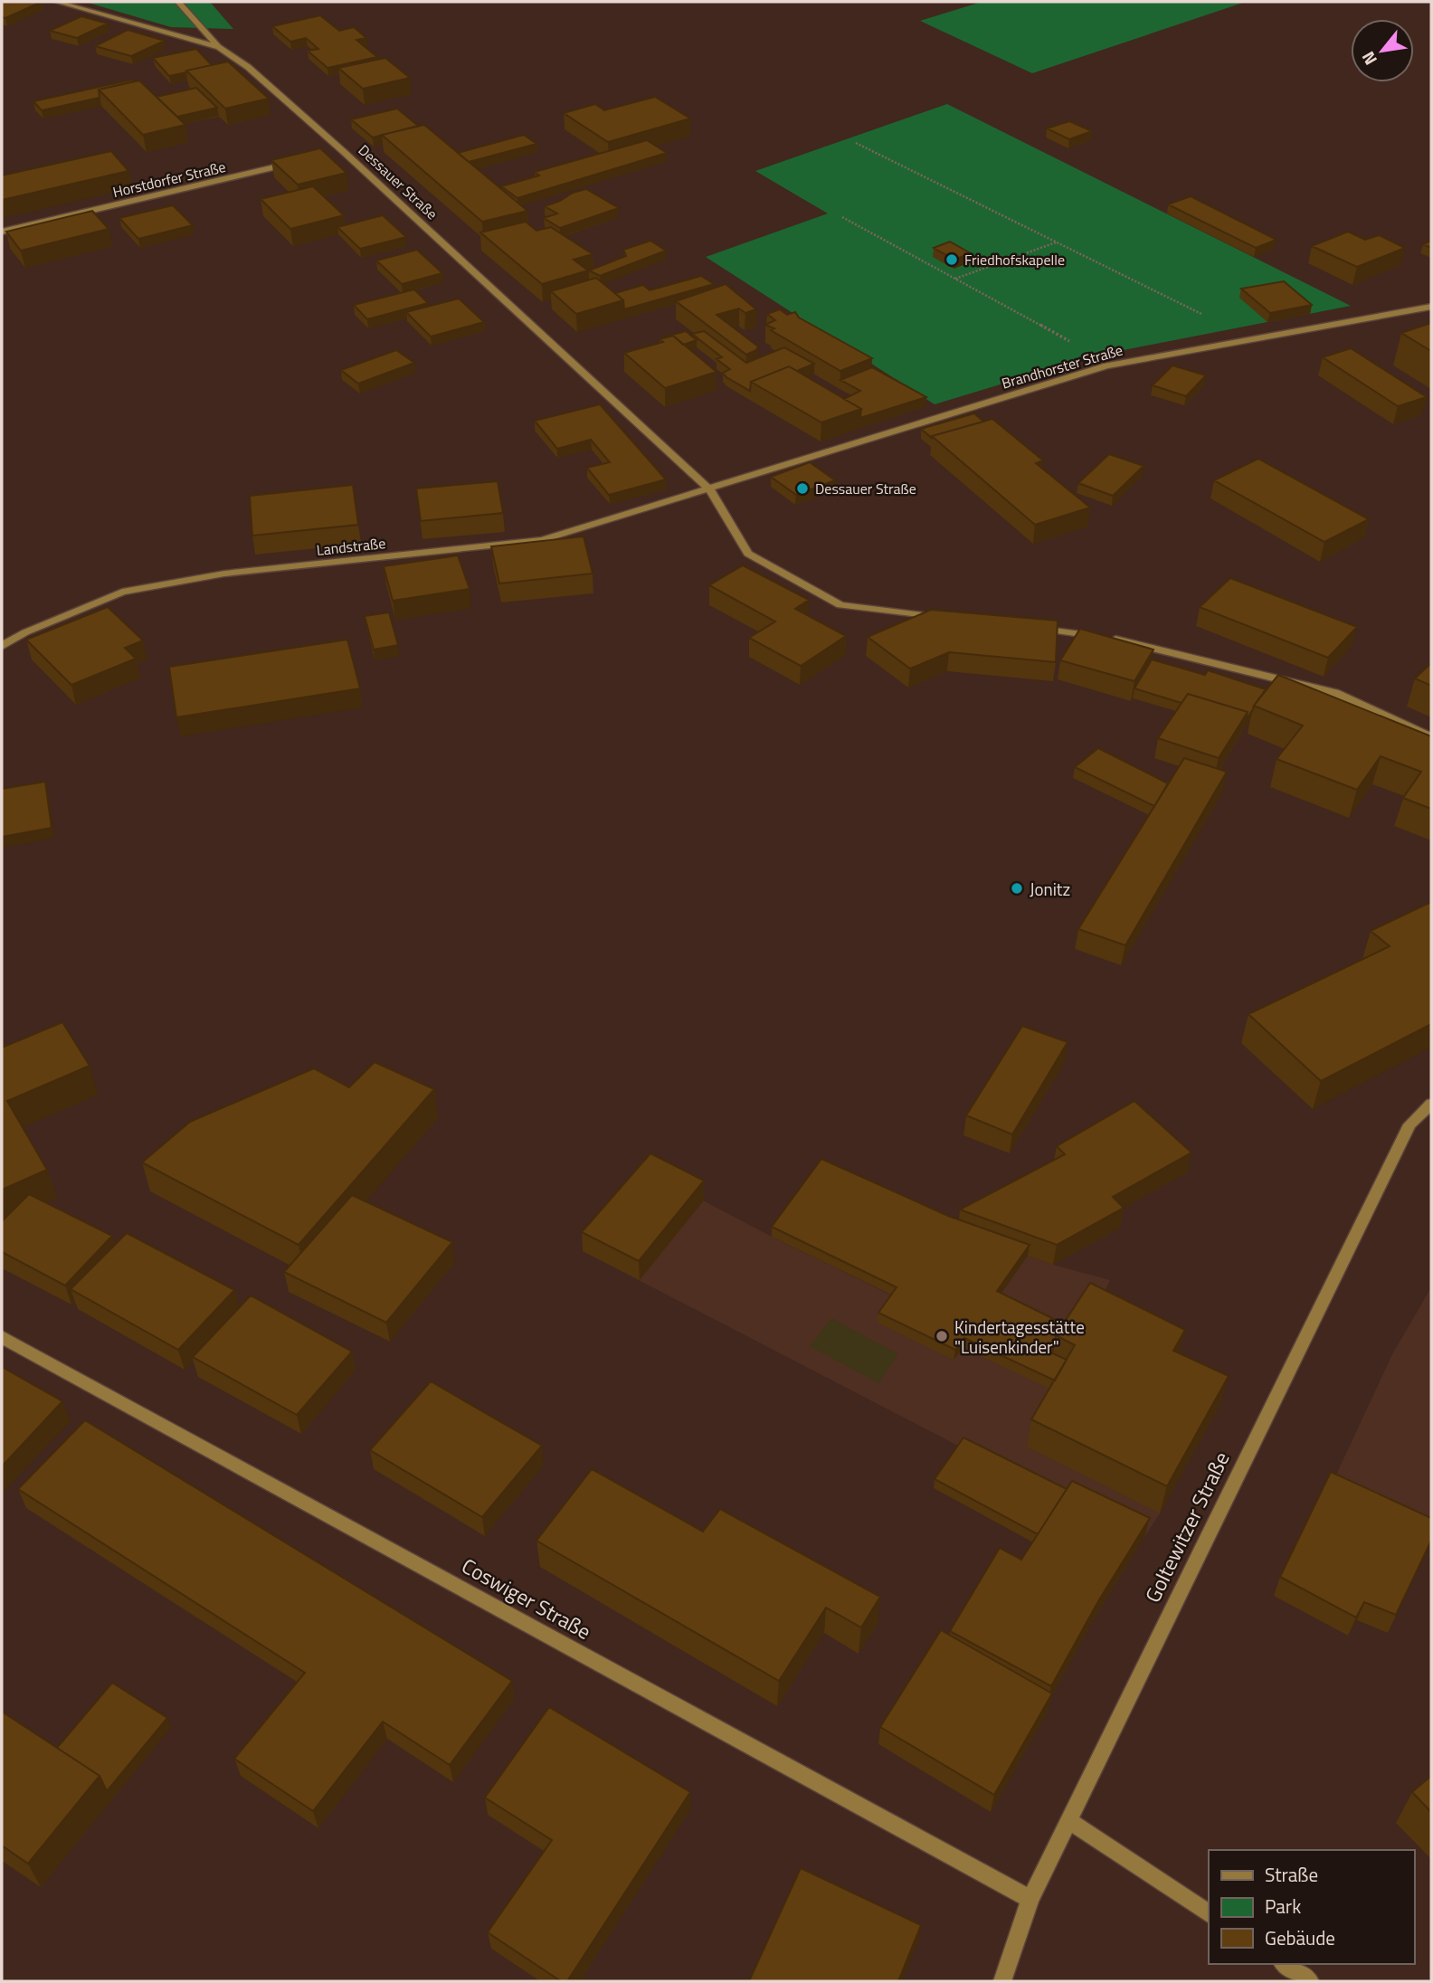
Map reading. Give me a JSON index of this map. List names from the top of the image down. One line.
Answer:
{"streets":{"street":["Horstdorfer Straße","Dessauer Straße","Brandhorster Straße","Landstraße","Goltewitzer Straße","Coswiger Straße"]},"crossings":[["Dessauer Straße","Brandhorster Straße"],["Dessauer Straße","Landstraße"],["Brandhorster Straße","Landstraße"],["Goltewitzer Straße","Coswiger Straße"]],"places":["Friedhofskapelle","Dessauer Straße","Jonitz","Kindertagesstätte \"Luisenkinder\""],"legend":["Straße","Park","Gebäude"],"north":"bottom left"}
